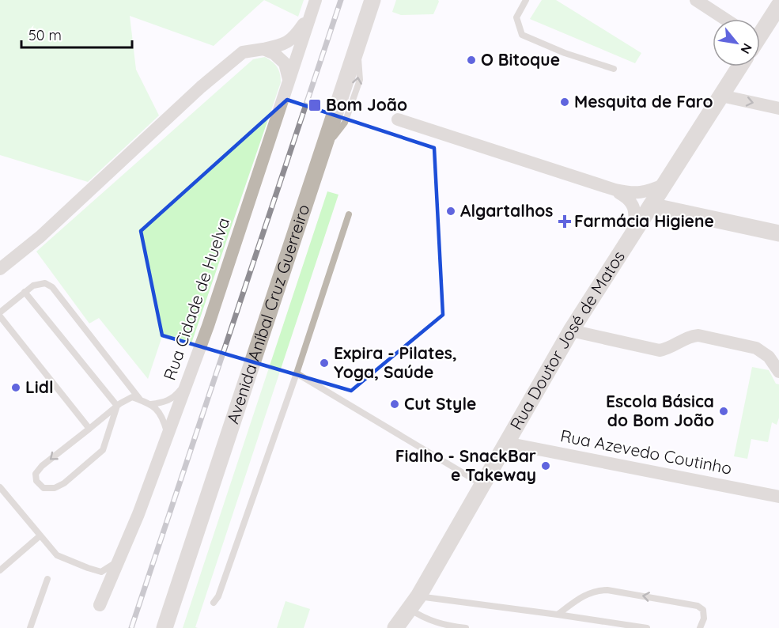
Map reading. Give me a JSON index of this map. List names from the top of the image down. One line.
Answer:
{"streets":{"street":["Rua Cidade de Huelva","Avenida Aníbal Cruz Guerreiro","Rua Doutor José de Matos","Rua Azevedo Coutinho"]},"crossings":[["Rua Doutor José de Matos","Rua Azevedo Coutinho"]],"places":{"other":["O Bitoque","Mesquita de Faro","Algartalhos","Expira - Pilates, Yoga, Saúde","Lidl","Cut Style","Escola Básica do Bom João","Fialho - SnackBar e Takeway"],"transit":["Bom João"],"health":["Farmácia Higiene"]},"scale_bar":"50 m","north":"bottom right"}
